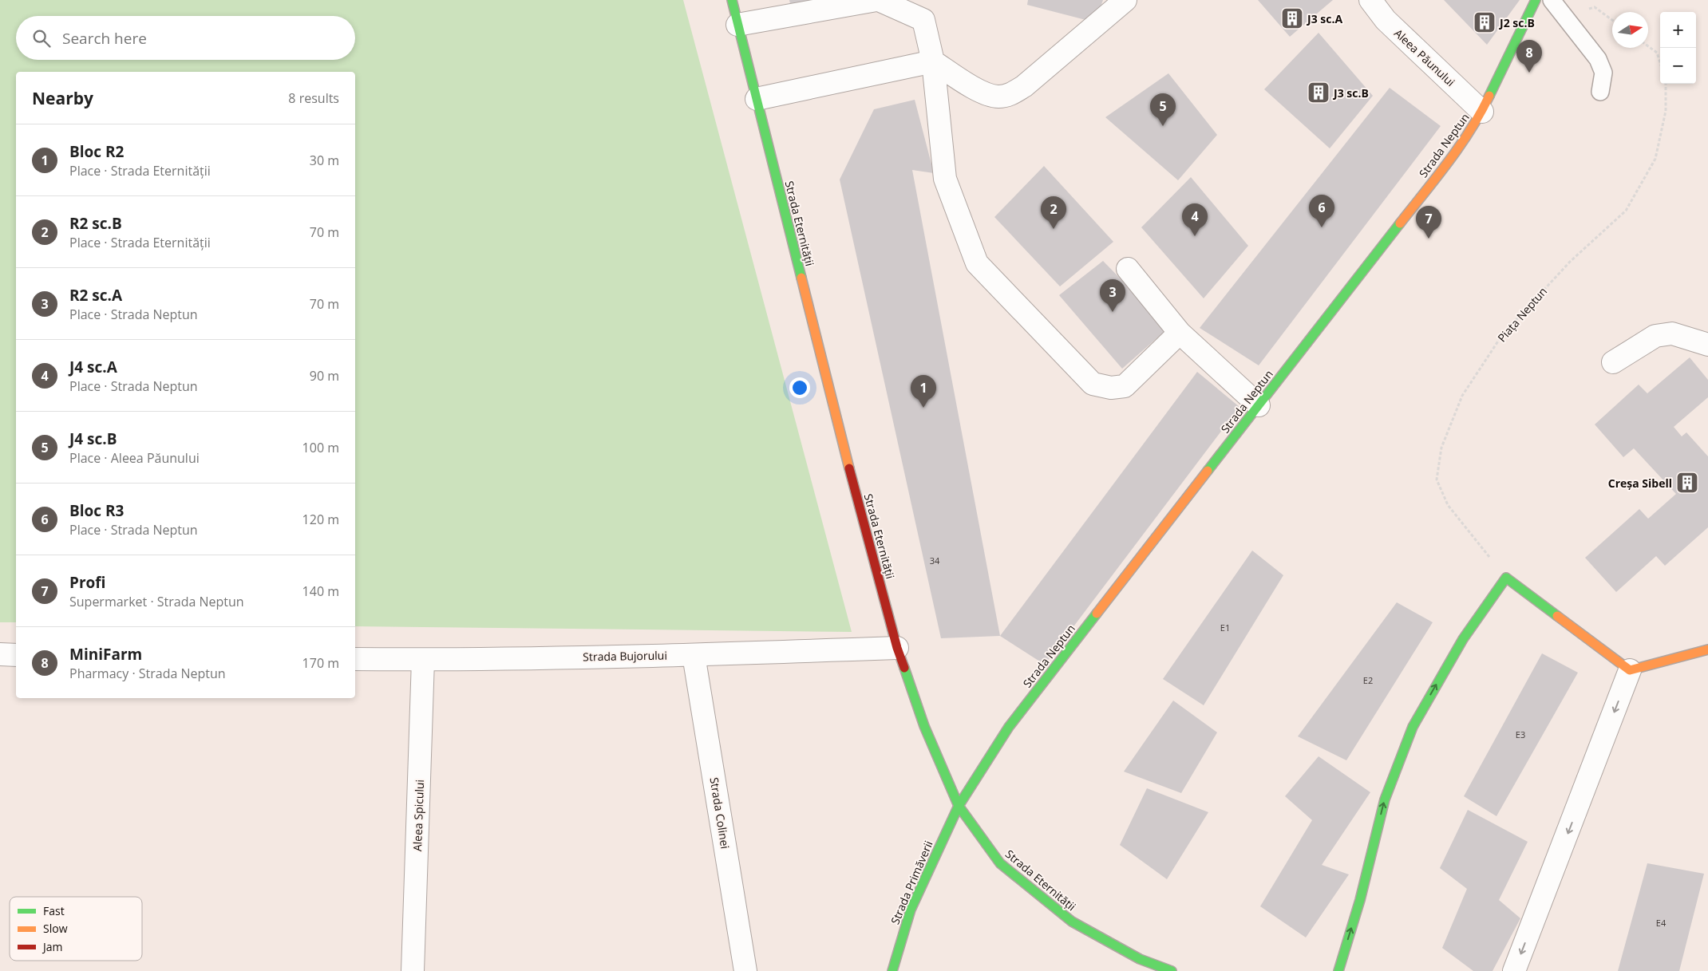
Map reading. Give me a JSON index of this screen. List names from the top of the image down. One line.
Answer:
{"streets":{"street":["Aleea Păunului","Strada Neptun","Strada Eternității","Strada Bujorului","Strada Colinei","Aleea Spicului","Strada Primăverii"],"path":["Piața Neptun"]},"crossings":[["Aleea Păunului","Strada Neptun"],["Strada Neptun","Strada Eternității"],["Strada Neptun","Strada Primăverii"],["Strada Eternității","Strada Bujorului"],["Strada Eternității","Strada Primăverii"],["Strada Bujorului","Strada Colinei"],["Strada Bujorului","Aleea Spicului"]],"places":{"building":["J3 sc.A","J2 sc.B","J3 sc.B","Creșa Sibell"]},"house_numbers":["34","E1","E2","E3","E4"],"legend":["Fast","Slow","Jam"],"north":"right","page":{"map_buttons":["+","−"],"search":"Search here","pins":["8","5","6","2","4","7","3","1"],"heading":["Nearby","8 results"],"list":[{"mark":"1","name":"Bloc R2","note":"Place · Strada Eternității","value":"30 m"},{"mark":"2","name":"R2 sc.B","note":"Place · Strada Eternității","value":"70 m"},{"mark":"3","name":"R2 sc.A","note":"Place · Strada Neptun","value":"70 m"},{"mark":"4","name":"J4 sc.A","note":"Place · Strada Neptun","value":"90 m"},{"mark":"5","name":"J4 sc.B","note":"Place · Aleea Păunului","value":"100 m"},{"mark":"6","name":"Bloc R3","note":"Place · Strada Neptun","value":"120 m"},{"mark":"7","name":"Profi","note":"Supermarket · Strada Neptun","value":"140 m"},{"mark":"8","name":"MiniFarm","note":"Pharmacy · Strada Neptun","value":"170 m"}]}}
